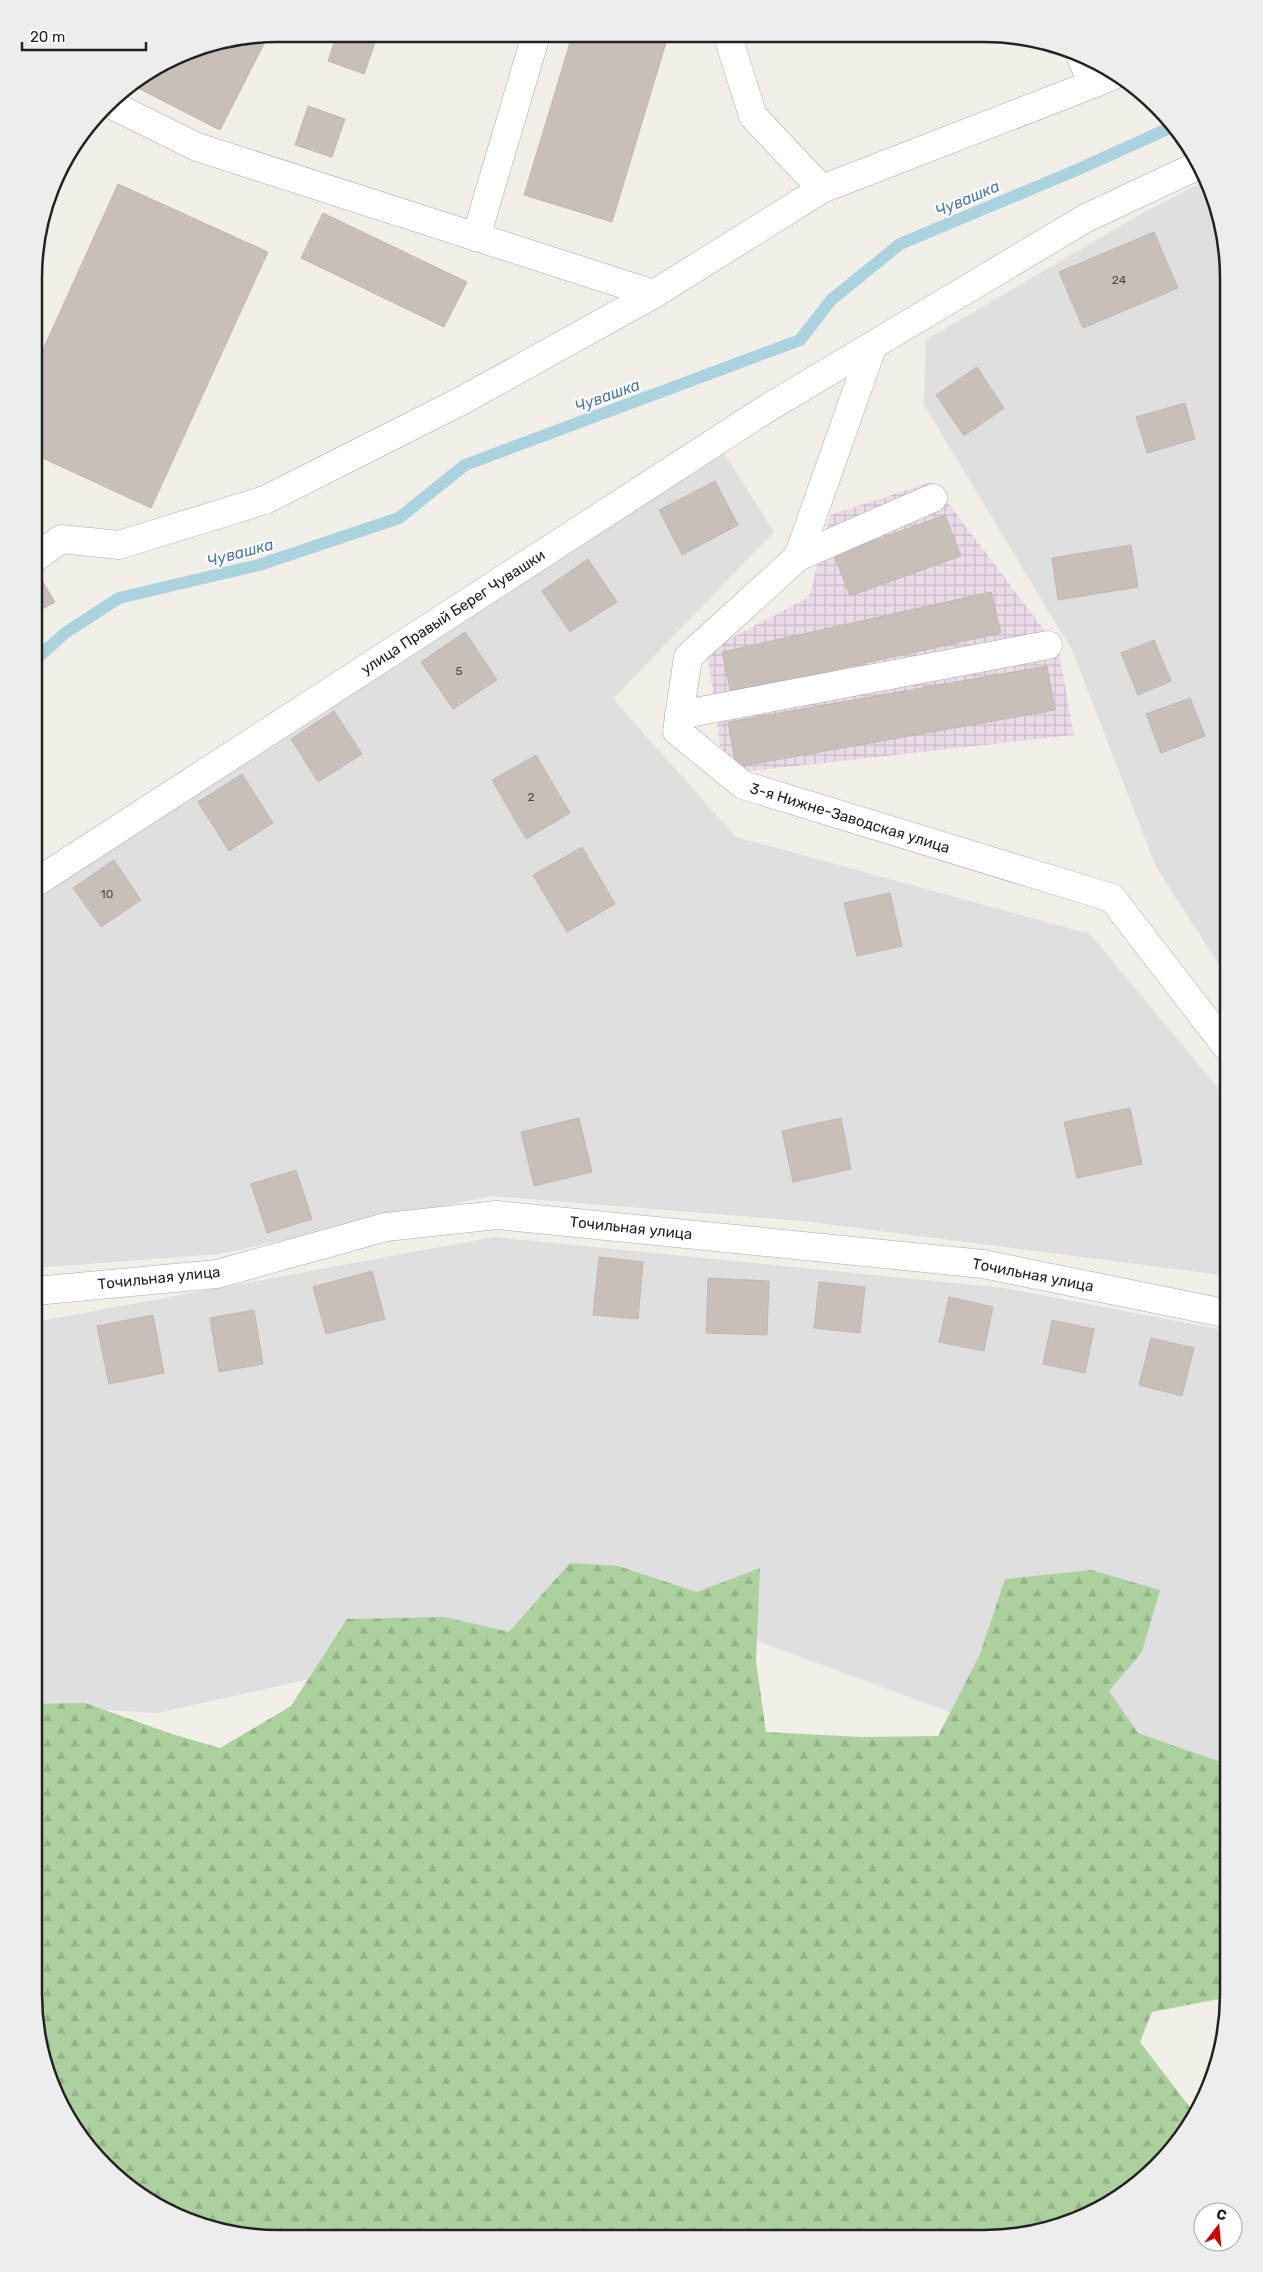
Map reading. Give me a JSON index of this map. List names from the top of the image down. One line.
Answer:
{"streets":{"street":["улица Правый Берег Чувашки","3-я Нижне-Заводская улица","Точильная улица"]},"crossings":[["улица Правый Берег Чувашки","3-я Нижне-Заводская улица"]],"water":["Чувашка"],"house_numbers":["24","5","2","10"],"scale_bar":"20 m","north":"top"}
